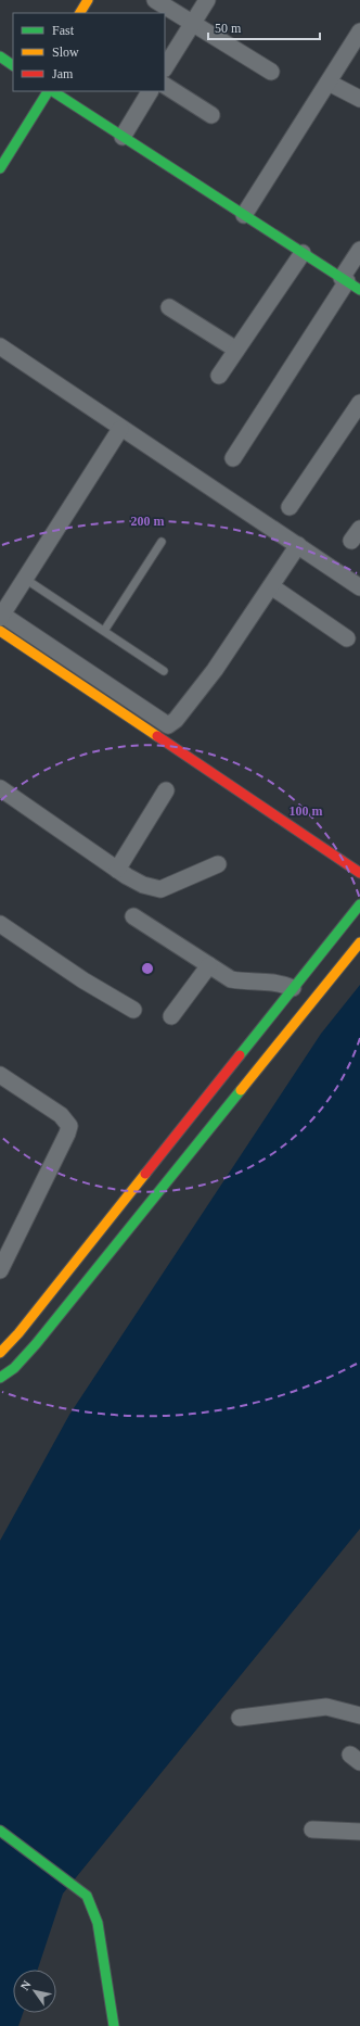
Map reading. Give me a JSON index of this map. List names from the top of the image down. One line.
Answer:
{"legend":["Fast","Slow","Jam"],"scale_bar":"50 m","north":"top left","rings":["200 m","100 m"]}
